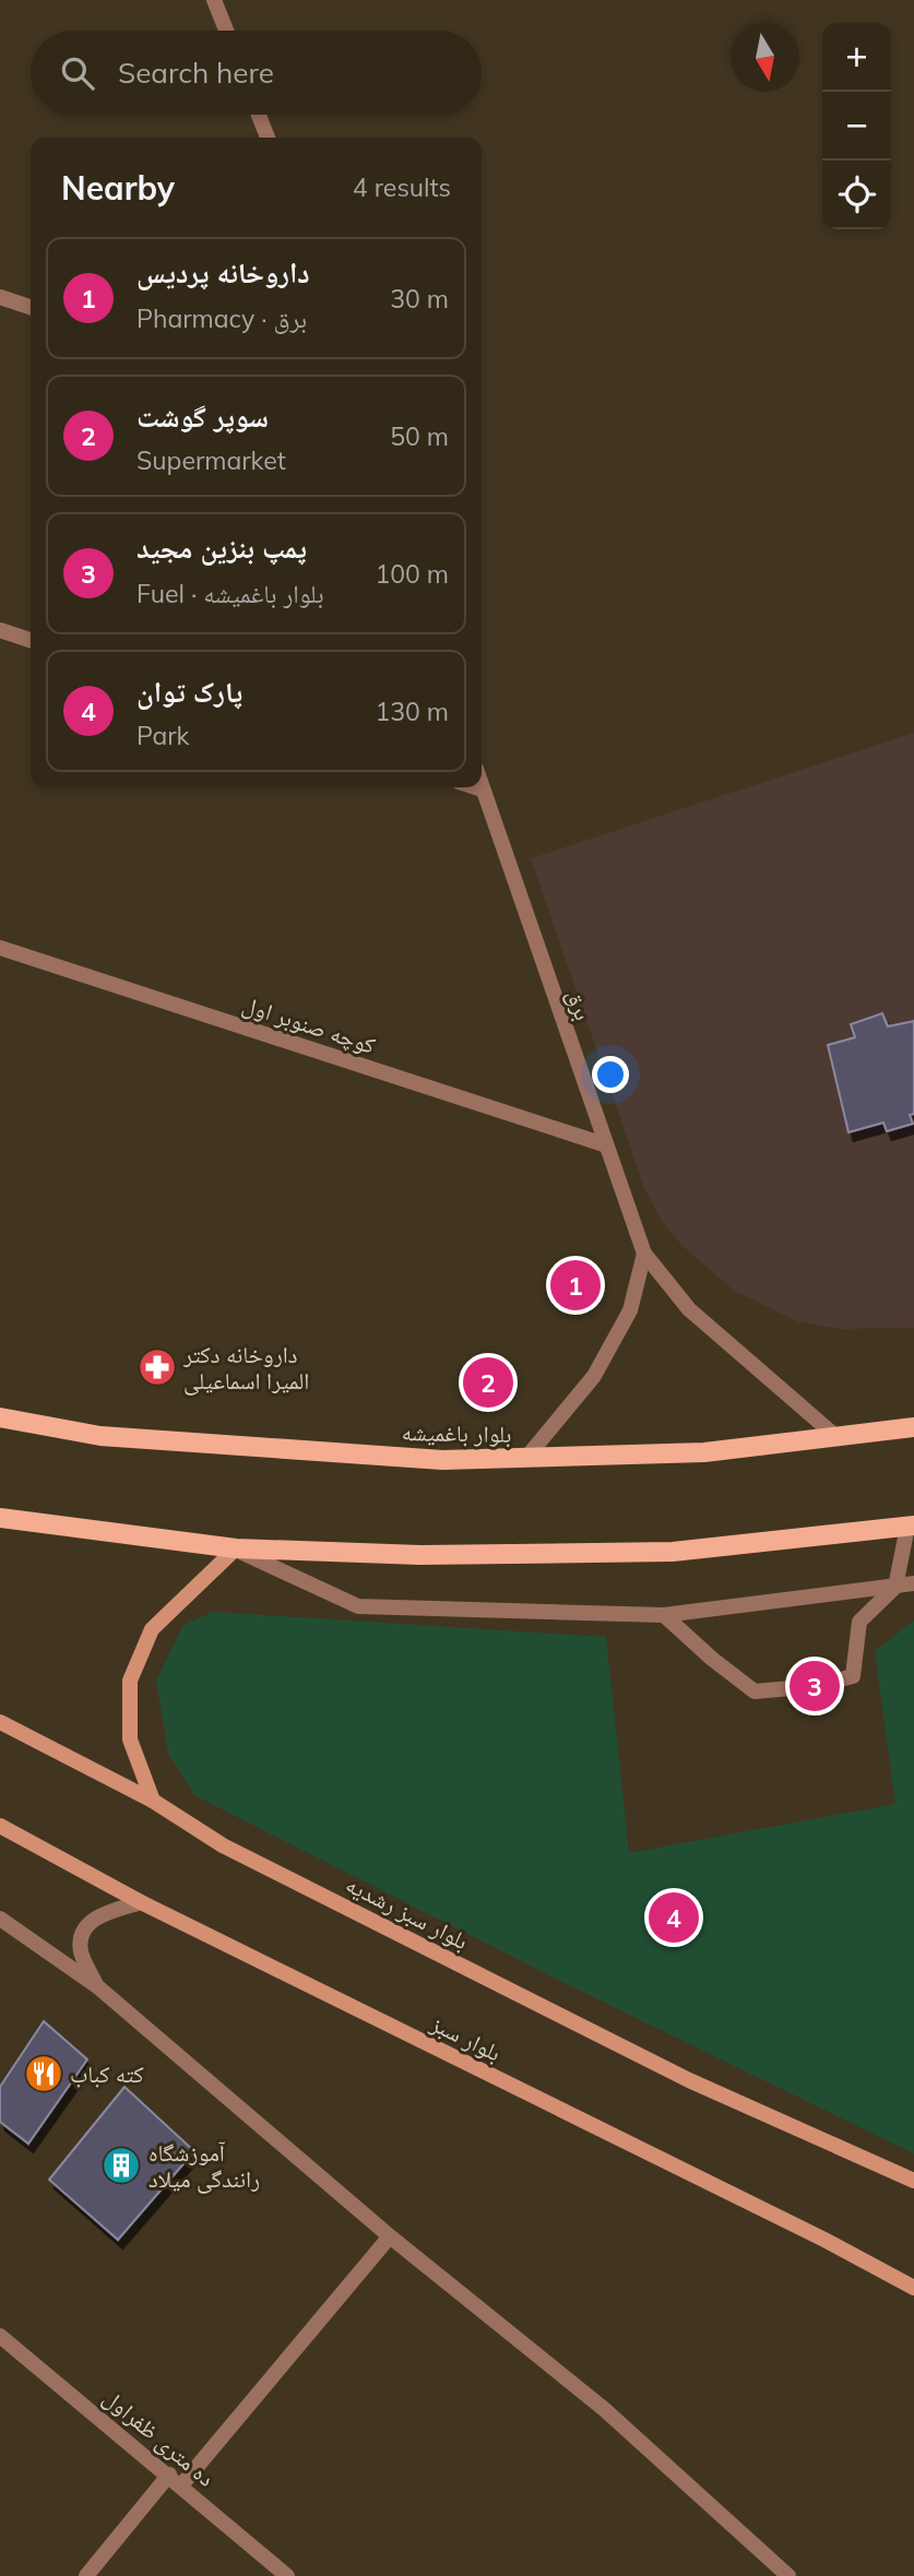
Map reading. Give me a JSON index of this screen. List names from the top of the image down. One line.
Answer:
{"streets":{"main road":["بلوار باغمیشه","بلوار سبز رشدیه","بلوار سبز"],"street":["برق","کوچه صنوبر اول","ده متری ظفراول"]},"crossings":[["برق","کوچه صنوبر اول"],["برق","بلوار باغمیشه"]],"places":{"pharmacy":["داروخانه دکتر المیرا اسماعیلی"],"restaurant":["کته کباب"],"building":["آموزشگاه رانندگی میلاد"]},"north":"bottom","page":{"map_buttons":["+","−"],"search":"Search here","heading":["Nearby","4 results"],"list":[{"mark":"1","name":"داروخانه پردیس","note":"Pharmacy · برق","value":"30 m"},{"mark":"2","name":"سوپر گوشت","note":"Supermarket","value":"50 m"},{"mark":"3","name":"پمپ بنزین مجید","note":"Fuel · بلوار باغمیشه","value":"100 m"},{"mark":"4","name":"پارک توان","note":"Park","value":"130 m"}],"pins":["1","2","3","4"]}}
